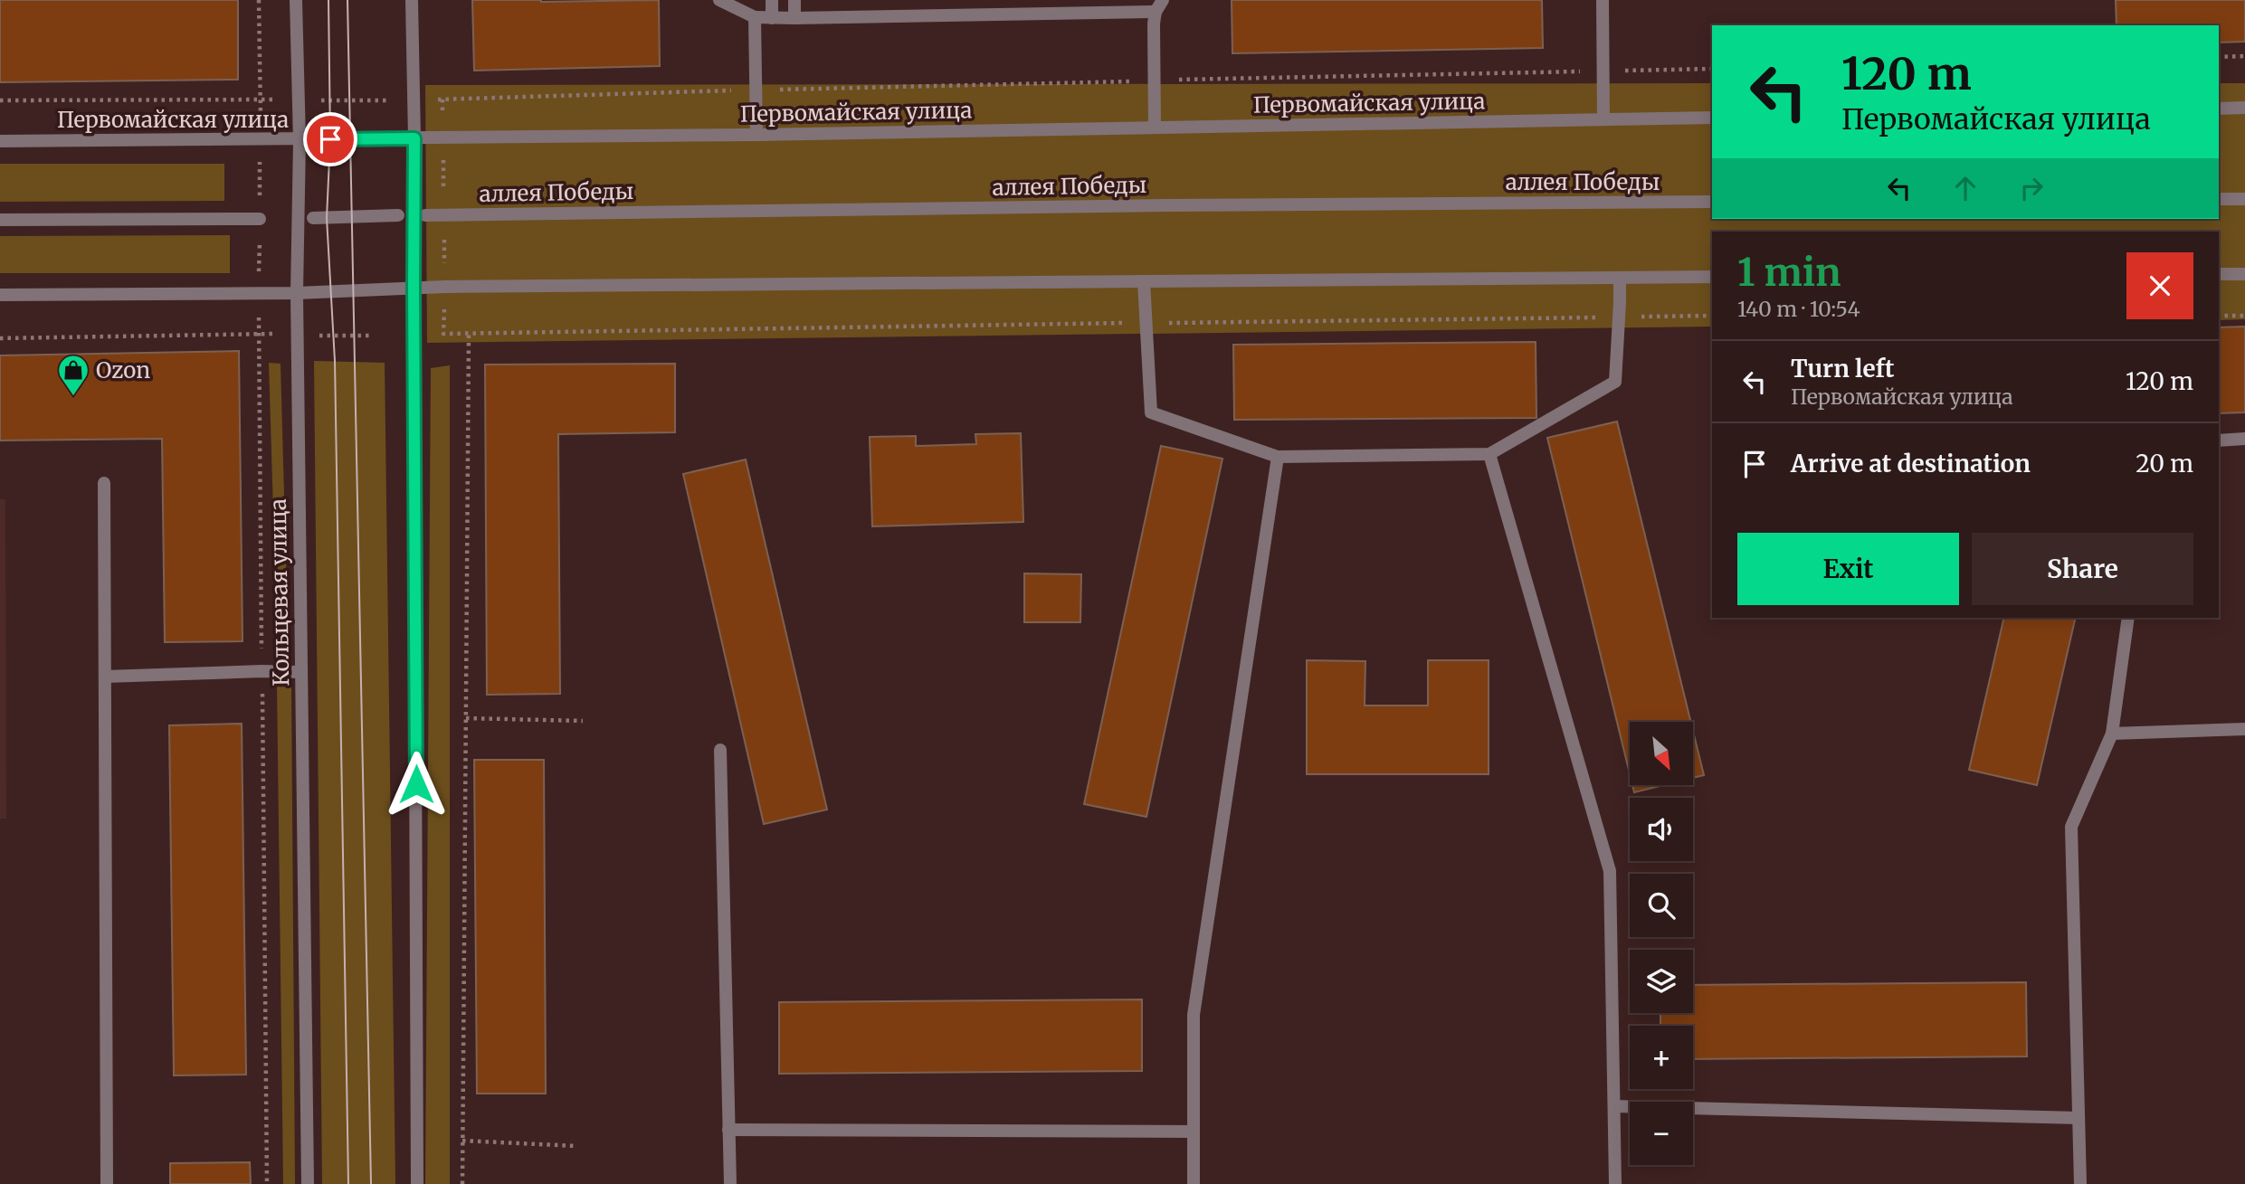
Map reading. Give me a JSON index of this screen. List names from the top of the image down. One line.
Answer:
{"streets":{"street":["Первомайская улица","аллея Победы","Кольцевая улица"]},"crossings":[["Первомайская улица","Кольцевая улица"]],"places":{"shop":["Ozon"]},"north":"bottom right","page":{"turn":["120 m","Первомайская улица"],"heading":["1 min","140 m · 10:54"],"list":[{"name":"Turn left","note":"Первомайская улица","value":"120 m"},{"name":"Arrive at destination","value":"20 m"}],"buttons":["Exit","Share"],"map_buttons":["+","−"]}}
